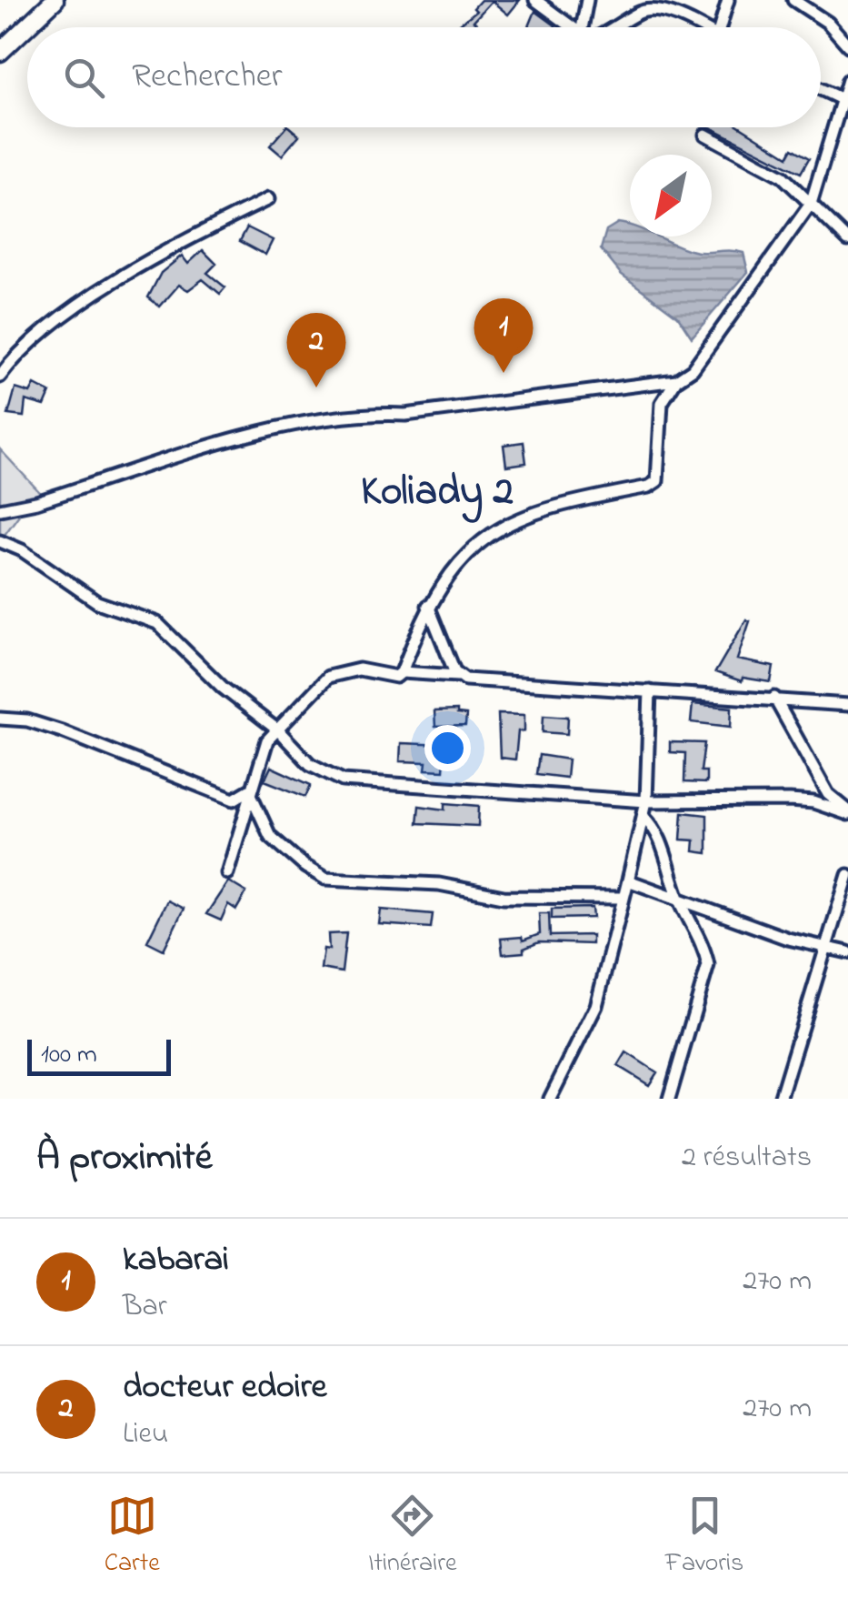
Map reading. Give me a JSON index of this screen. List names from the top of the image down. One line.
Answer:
{"districts":["Koliady 2"],"scale_bar":"100 m","north":"bottom left","page":{"search":"Rechercher","pins":["1","2"],"scale":"100 m","heading":["À proximité","2 résultats"],"list":[{"mark":"1","name":"kabarai","note":"Bar","value":"270 m"},{"mark":"2","name":"docteur edoire","note":"Lieu","value":"270 m"}],"nav":["Carte","Itinéraire","Favoris"]}}
